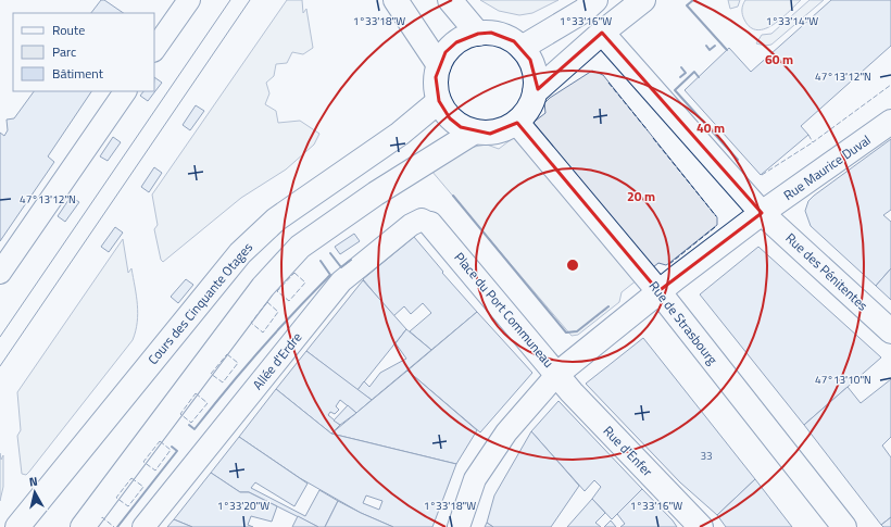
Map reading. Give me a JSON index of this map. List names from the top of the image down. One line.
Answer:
{"streets":{"street":["Rue Maurice Duval","Rue des Pénitentes","Cours des Cinquante Otages","Place du Port Communeau","Rue de Strasbourg","Allée d'Erdre","Rue d'Enfer"]},"crossings":[["Rue Maurice Duval","Rue des Pénitentes"],["Rue Maurice Duval","Place du Port Communeau"],["Rue des Pénitentes","Place du Port Communeau"],["Cours des Cinquante Otages","Rue de Strasbourg"],["Place du Port Communeau","Rue de Strasbourg"],["Place du Port Communeau","Allée d'Erdre"],["Place du Port Communeau","Rue d'Enfer"]],"house_numbers":["33"],"legend":["Route","Parc","Bâtiment"],"north":"top","coordinates":["1°33'18\"W","1°33'16\"W","1°33'14\"W","47°13'12\"N","47°13'10\"N","1°33'20\"W"],"rings":["60 m","40 m","20 m"]}
